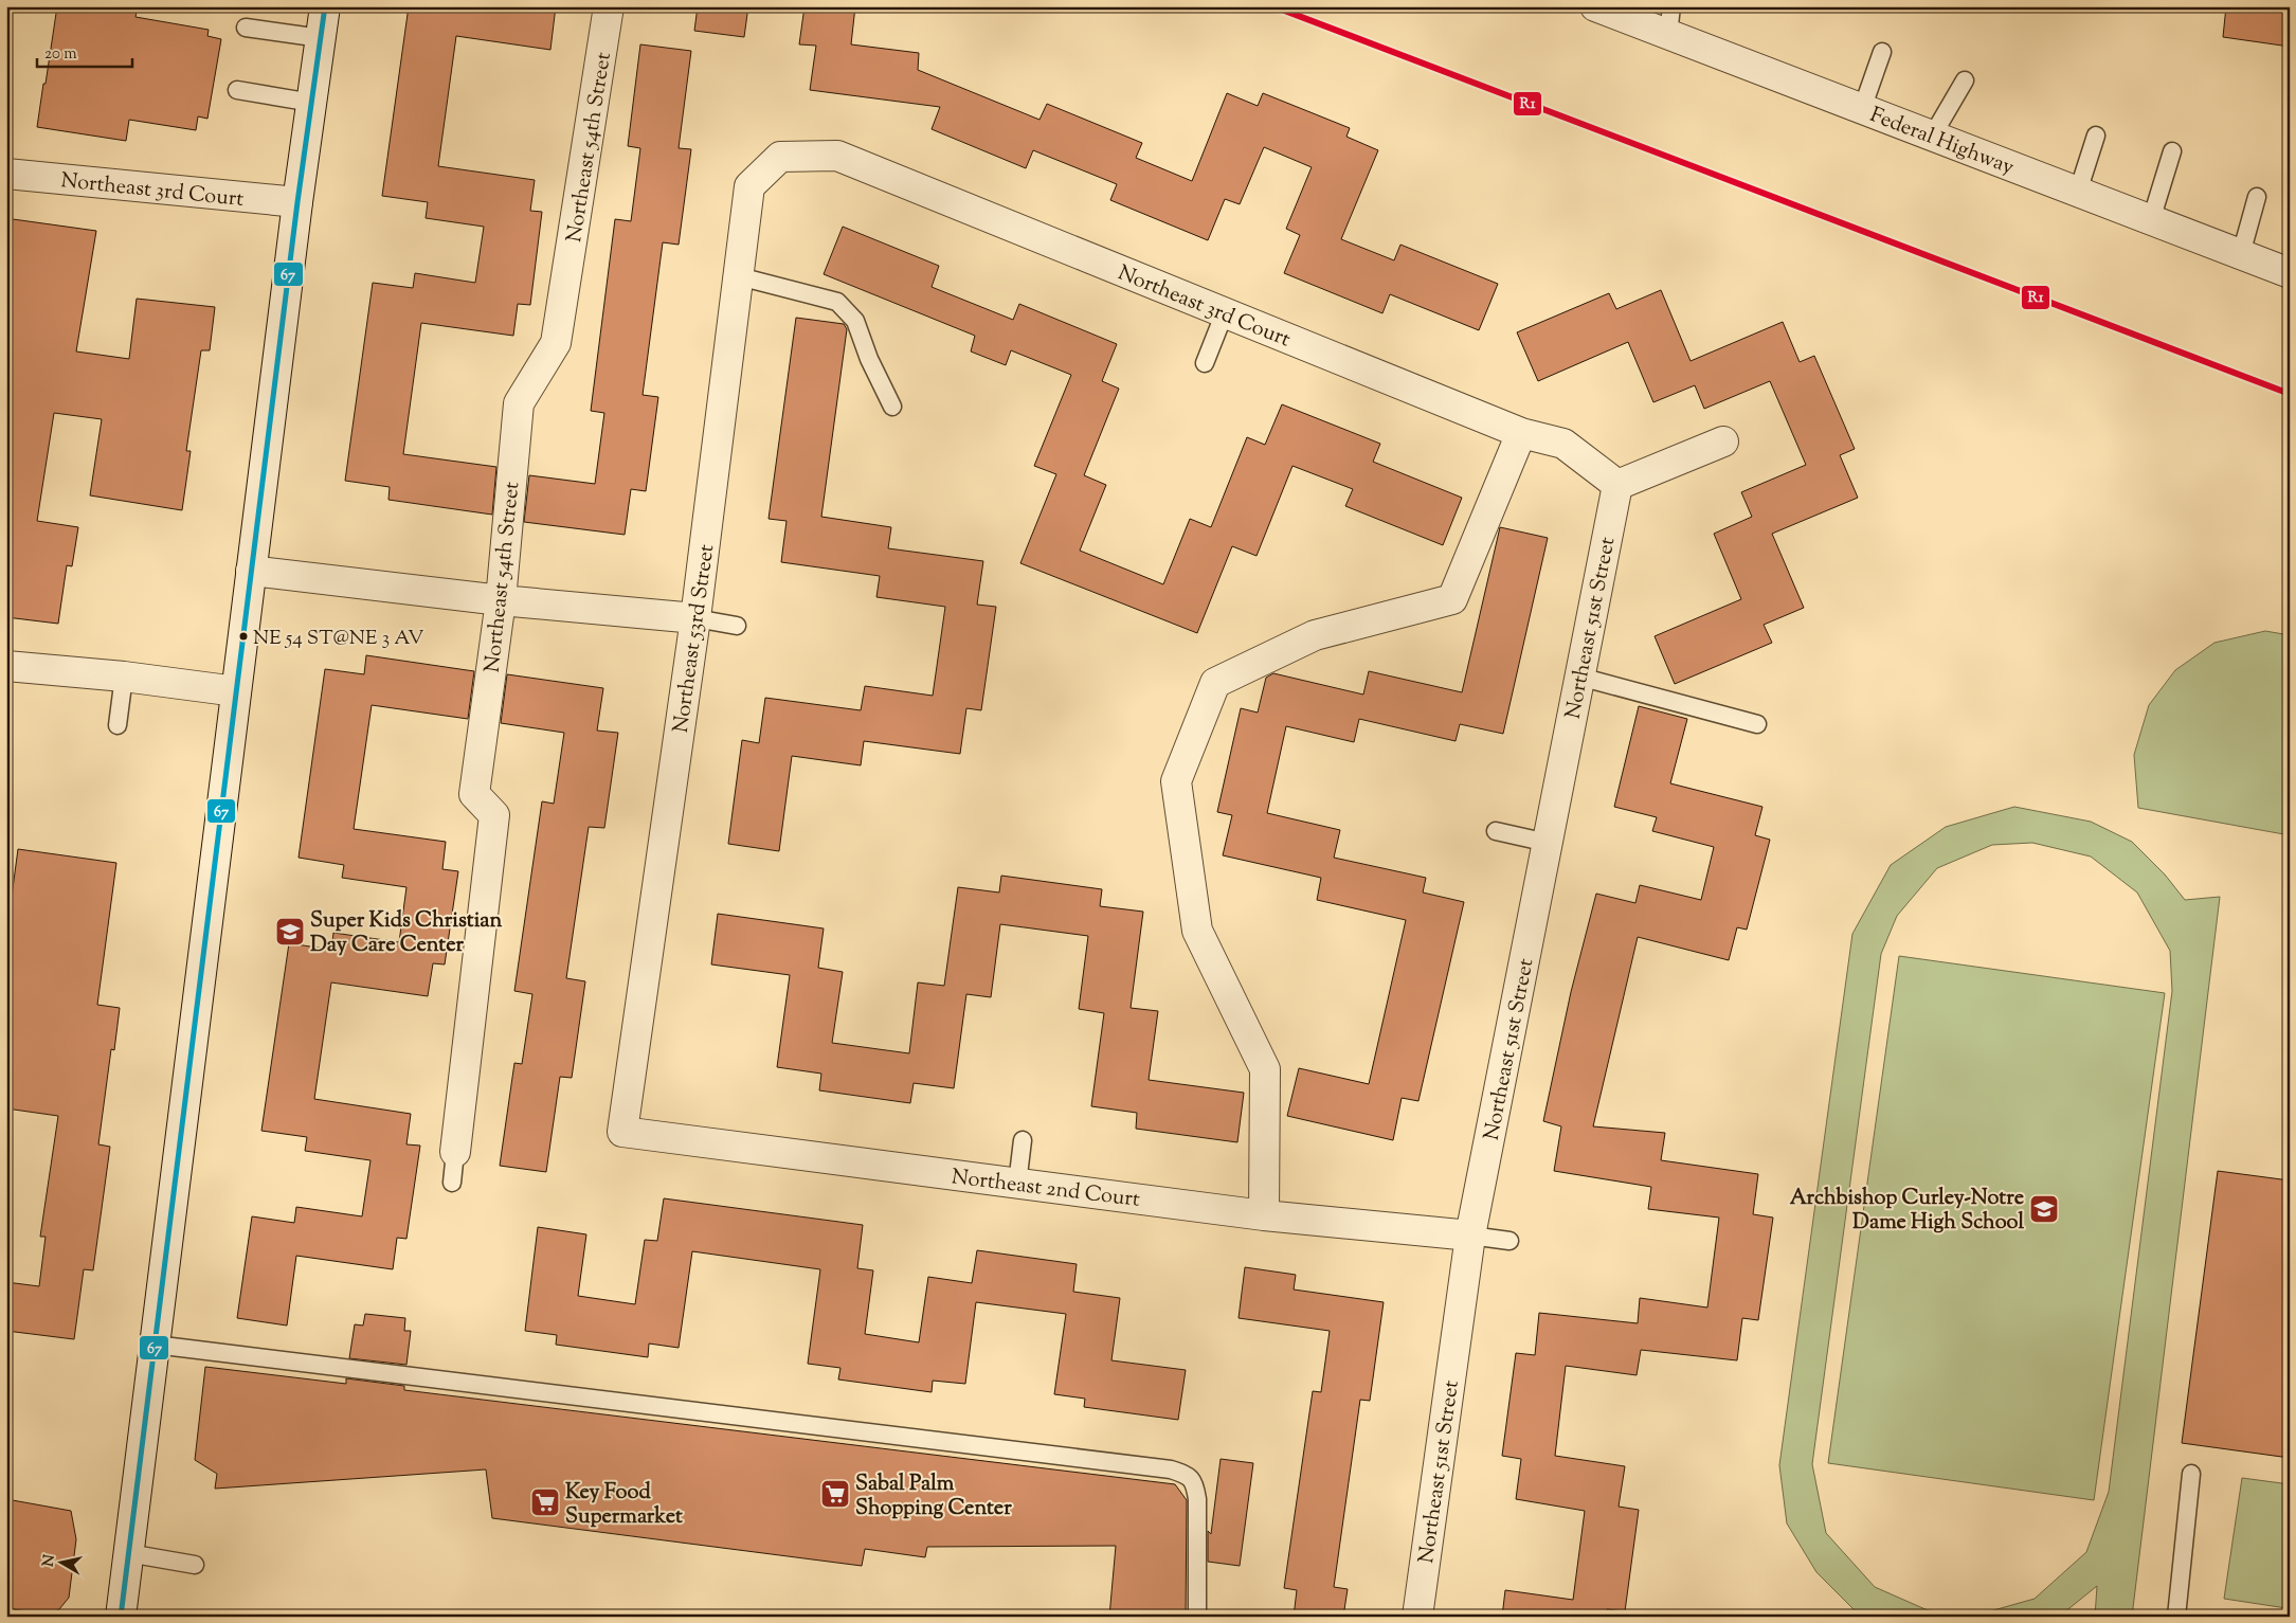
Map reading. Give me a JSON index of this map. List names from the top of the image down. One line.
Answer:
{"streets":{"street":["Federal Highway","Northeast 54th Street","Northeast 3rd Court","Northeast 51st Street","Northeast 53rd Street","Northeast 2nd Court"]},"crossings":[["Northeast 3rd Court","Northeast 51st Street"],["Northeast 3rd Court","Northeast 53rd Street"],["Northeast 51st Street","Northeast 2nd Court"],["Northeast 53rd Street","Northeast 2nd Court"]],"places":{"other":["NE 54 ST@NE 3 AV"],"school or university":["Super Kids Christian Day Care Center","Archbishop Curley-Notre Dame High School"],"supermarket":["Sabal Palm Shopping Center","Key Food Supermarket"]},"lines":["transit line R1","transit line 67"],"scale_bar":"20 m","north":"left"}
